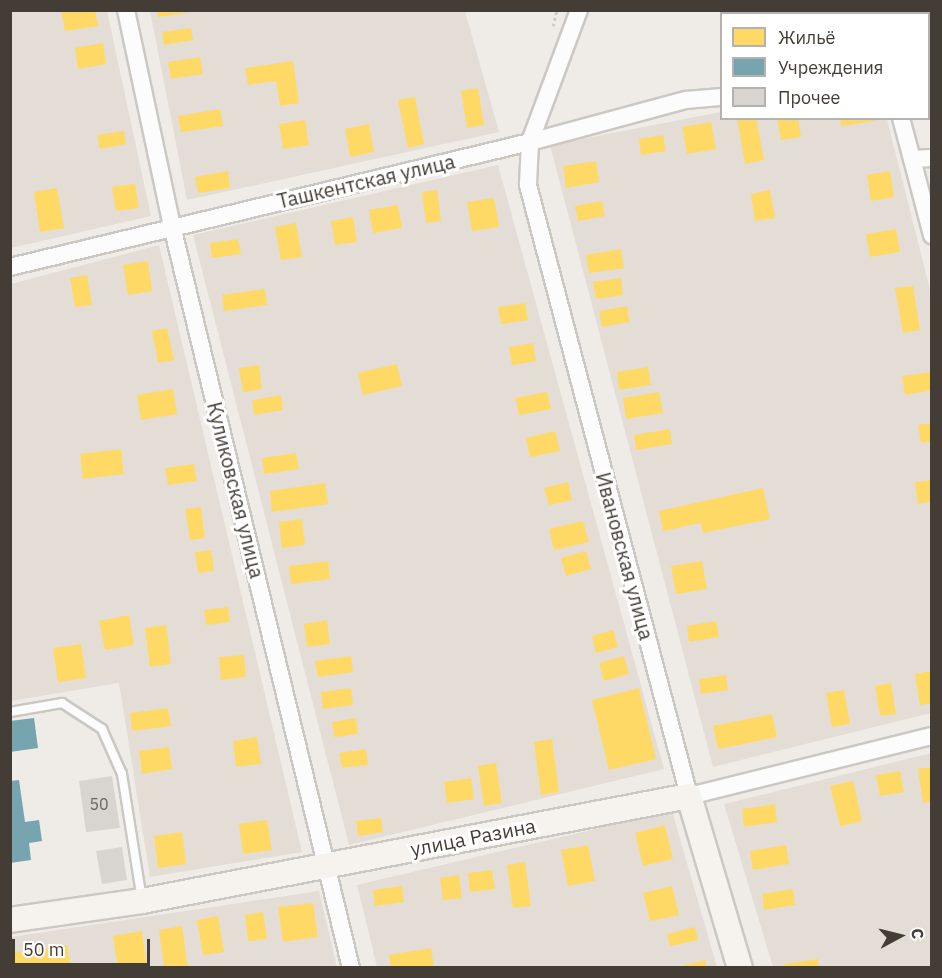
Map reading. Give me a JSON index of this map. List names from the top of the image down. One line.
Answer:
{"streets":{"street":["Ташкентская улица","Куликовская улица","Ивановская улица","улица Разина"]},"crossings":[["Ташкентская улица","Куликовская улица"],["Ташкентская улица","Ивановская улица"],["Куликовская улица","улица Разина"],["Ивановская улица","улица Разина"]],"house_numbers":["50"],"legend":["Жильё","Учреждения","Прочее"],"scale_bar":"50 m","north":"right"}
